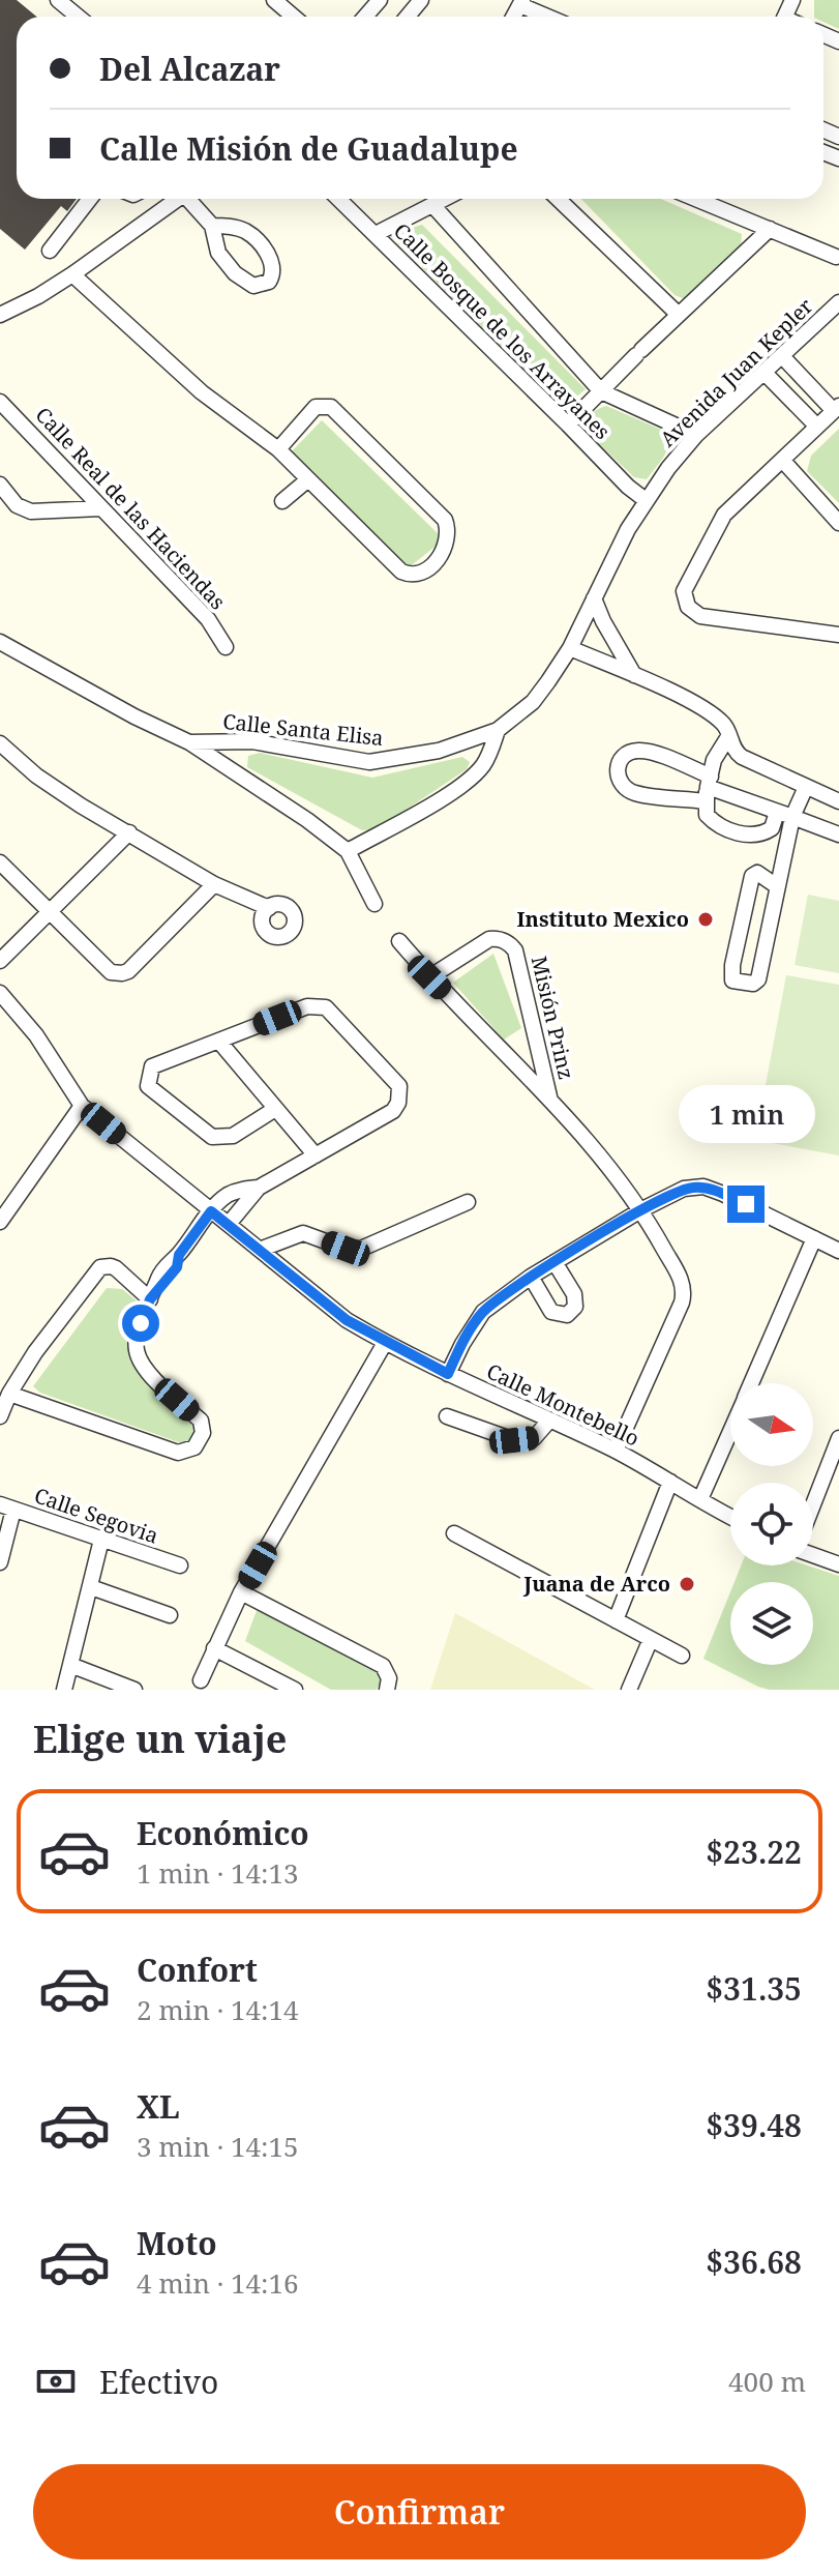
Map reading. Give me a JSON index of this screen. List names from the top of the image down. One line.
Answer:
{"streets":{"street":["Calle Bosque de los Arrayanes","Avenida Juan Kepler","Calle Real de las Haciendas","Calle Santa Elisa","Misión Prinz","Calle Montebello","Calle Segovia"]},"crossings":[["Calle Bosque de los Arrayanes","Avenida Juan Kepler"],["Avenida Juan Kepler","Calle Santa Elisa"]],"places":["Instituto Mexico","Juana de Arco"],"north":"right","page":{"banner":["Del Alcazar","Calle Misión de Guadalupe"],"bubble":"1 min","heading":"Elige un viaje","list":[{"name":"Económico","note":"1 min · 14:13","value":"$23.22"},{"name":"Confort","note":"2 min · 14:14","value":"$31.35"},{"name":"XL","note":"3 min · 14:15","value":"$39.48"},{"name":"Moto","note":"4 min · 14:16","value":"$36.68"}],"pay":["Efectivo","400 m"],"buttons":"Confirmar"}}
